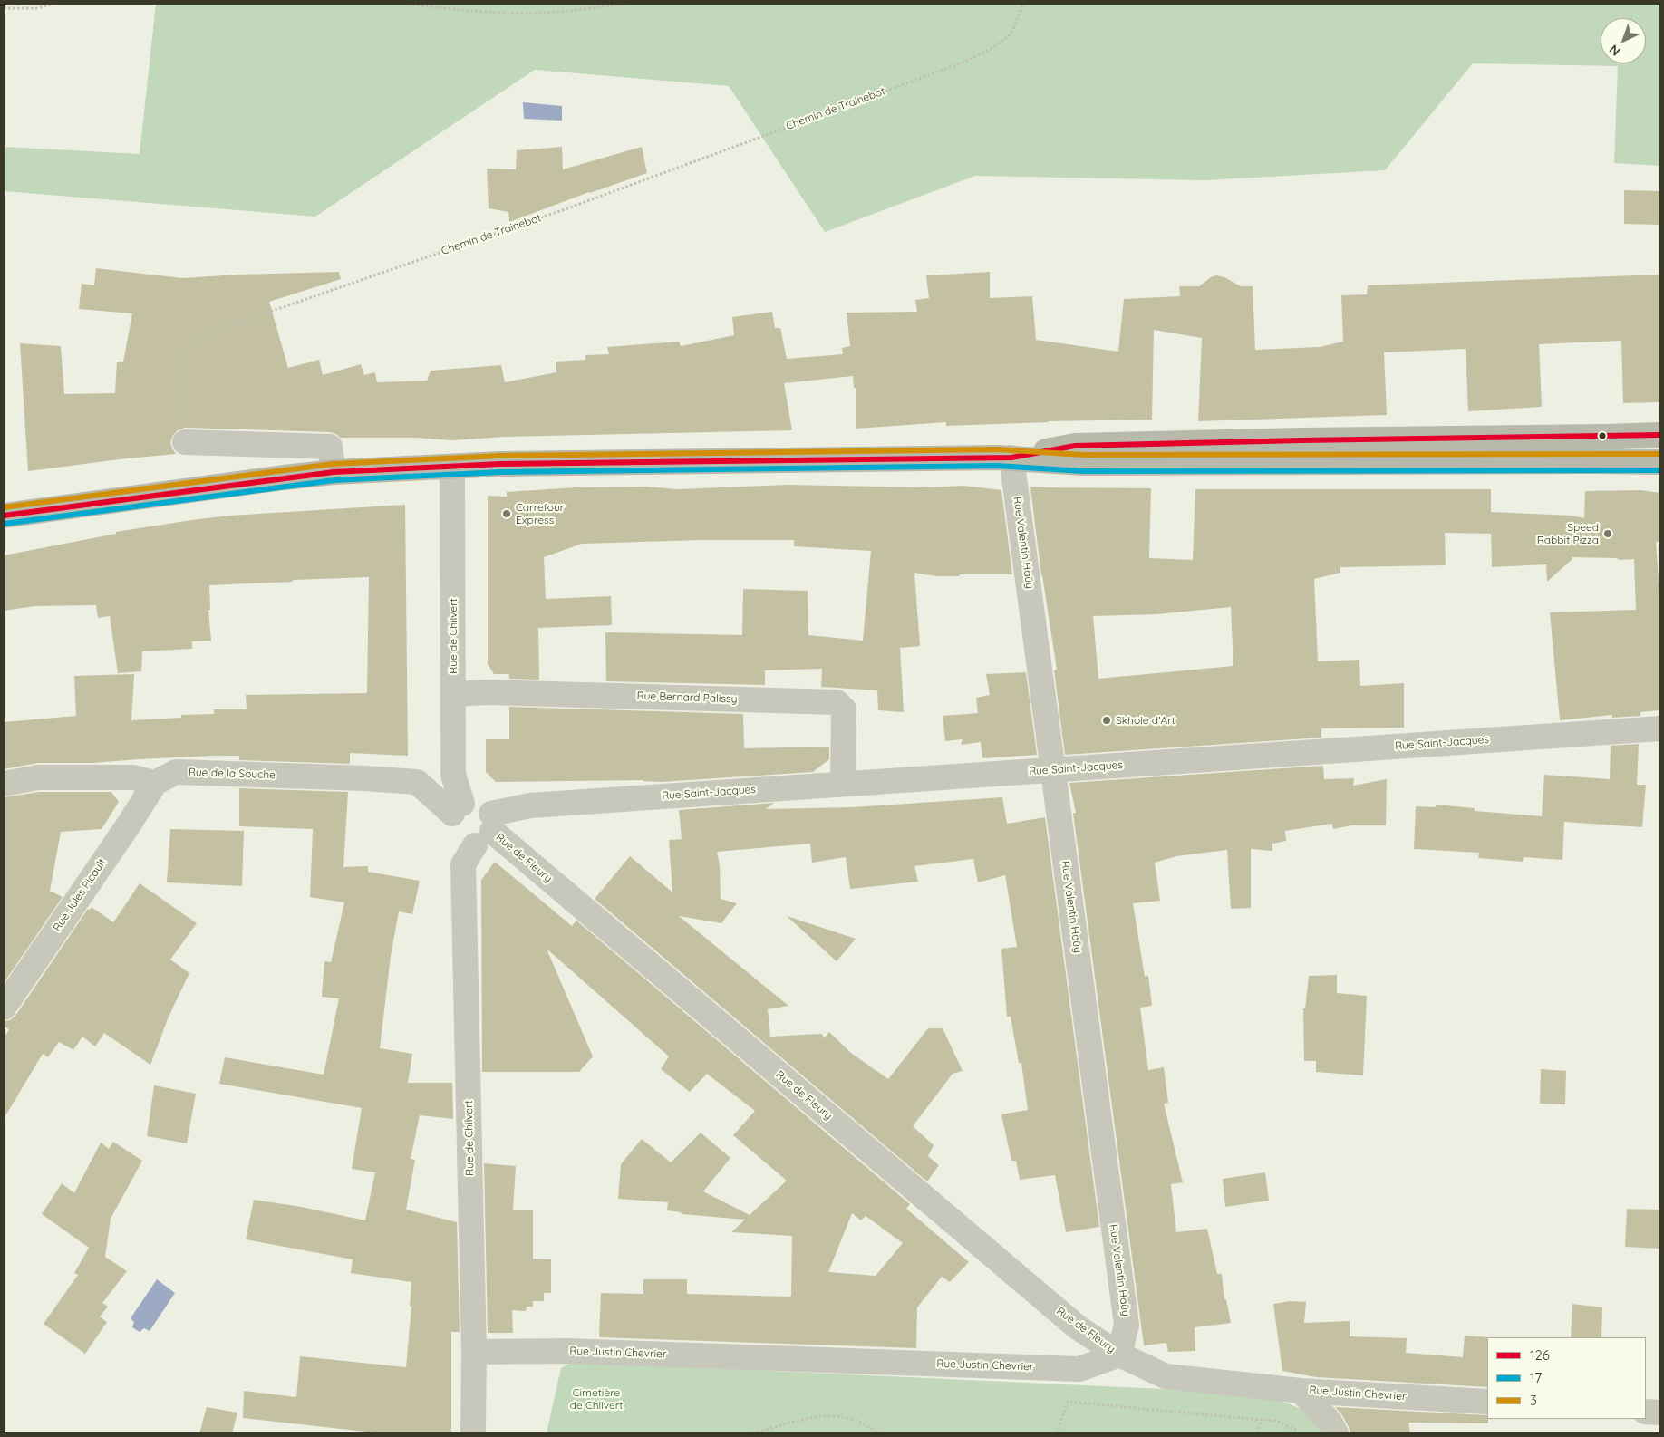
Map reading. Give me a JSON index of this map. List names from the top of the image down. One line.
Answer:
{"streets":{"street":["Rue Valentin Haüy","Rue de Chilvert","Rue Bernard Palissy","Rue Saint-Jacques","Rue de la Souche","Rue de Fleury","Rue Jules Picault","Rue Justin Chevrier"],"path":["Chemin de Trainebot"]},"crossings":[["Rue Valentin Haüy","Rue Saint-Jacques"],["Rue Valentin Haüy","Rue de Fleury"],["Rue Valentin Haüy","Rue Justin Chevrier"],["Rue de Chilvert","Rue Bernard Palissy"],["Rue de Chilvert","Rue Saint-Jacques"],["Rue de Chilvert","Rue de la Souche"],["Rue de Chilvert","Rue de Fleury"],["Rue de Chilvert","Rue Justin Chevrier"],["Rue Bernard Palissy","Rue Saint-Jacques"],["Rue Saint-Jacques","Rue de la Souche"],["Rue Saint-Jacques","Rue de Fleury"],["Rue de la Souche","Rue de Fleury"],["Rue de la Souche","Rue Jules Picault"],["Rue de Fleury","Rue Justin Chevrier"]],"parks":["Cimetière de Chilvert"],"places":["Carrefour Express","Speed Rabbit Pizza","Skhole d'Art"],"lines":["transit line 126","transit line 3","transit line 17"],"legend":["126","17","3"],"north":"bottom left"}
